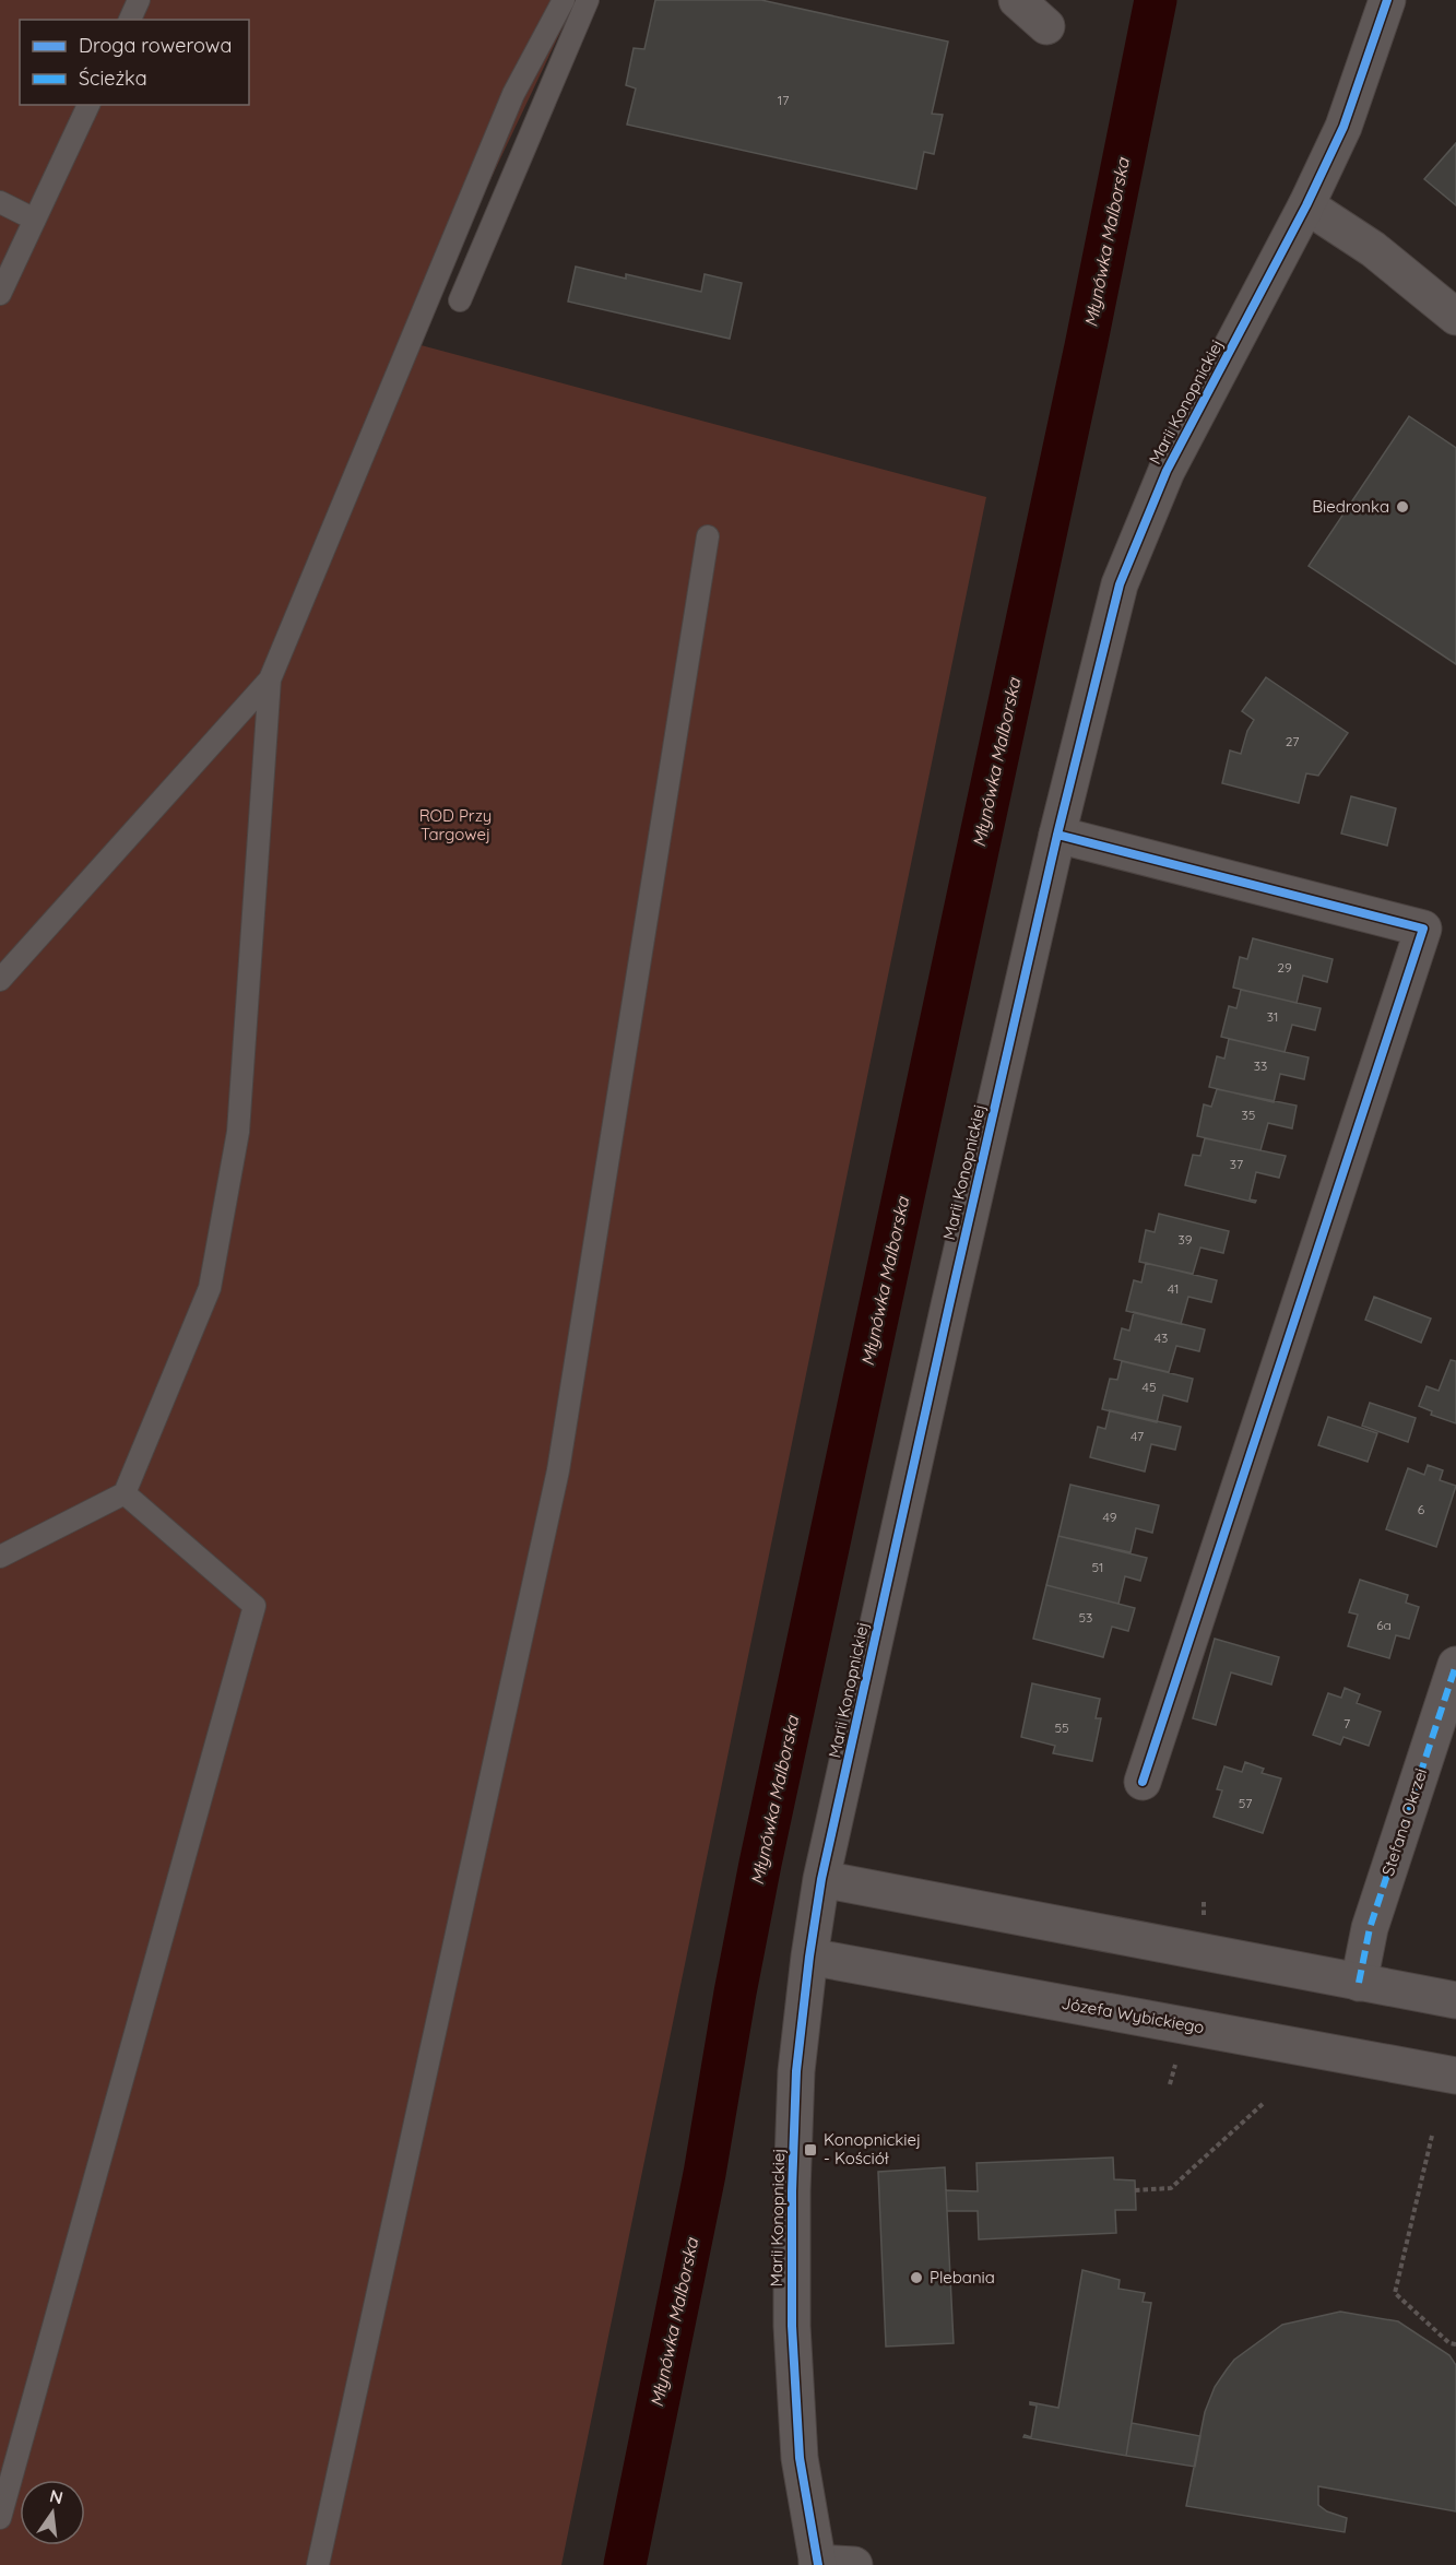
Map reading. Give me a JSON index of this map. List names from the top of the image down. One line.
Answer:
{"streets":{"street":["Marii Konopnickiej","Stefana Okrzei","Józefa Wybickiego"]},"crossings":[["Marii Konopnickiej","Józefa Wybickiego"]],"water":["Młynówka Malborska"],"parks":["ROD Przy Targowej"],"places":{"other":["Biedronka","Plebania"],"transit":["Konopnickiej - Kościół"]},"house_numbers":["17","27","29","31","33","35","37","39","41","43","45","47","6","49","51","53","6a","7","55","57"],"legend":["Droga rowerowa","Ścieżka"],"north":"top"}
